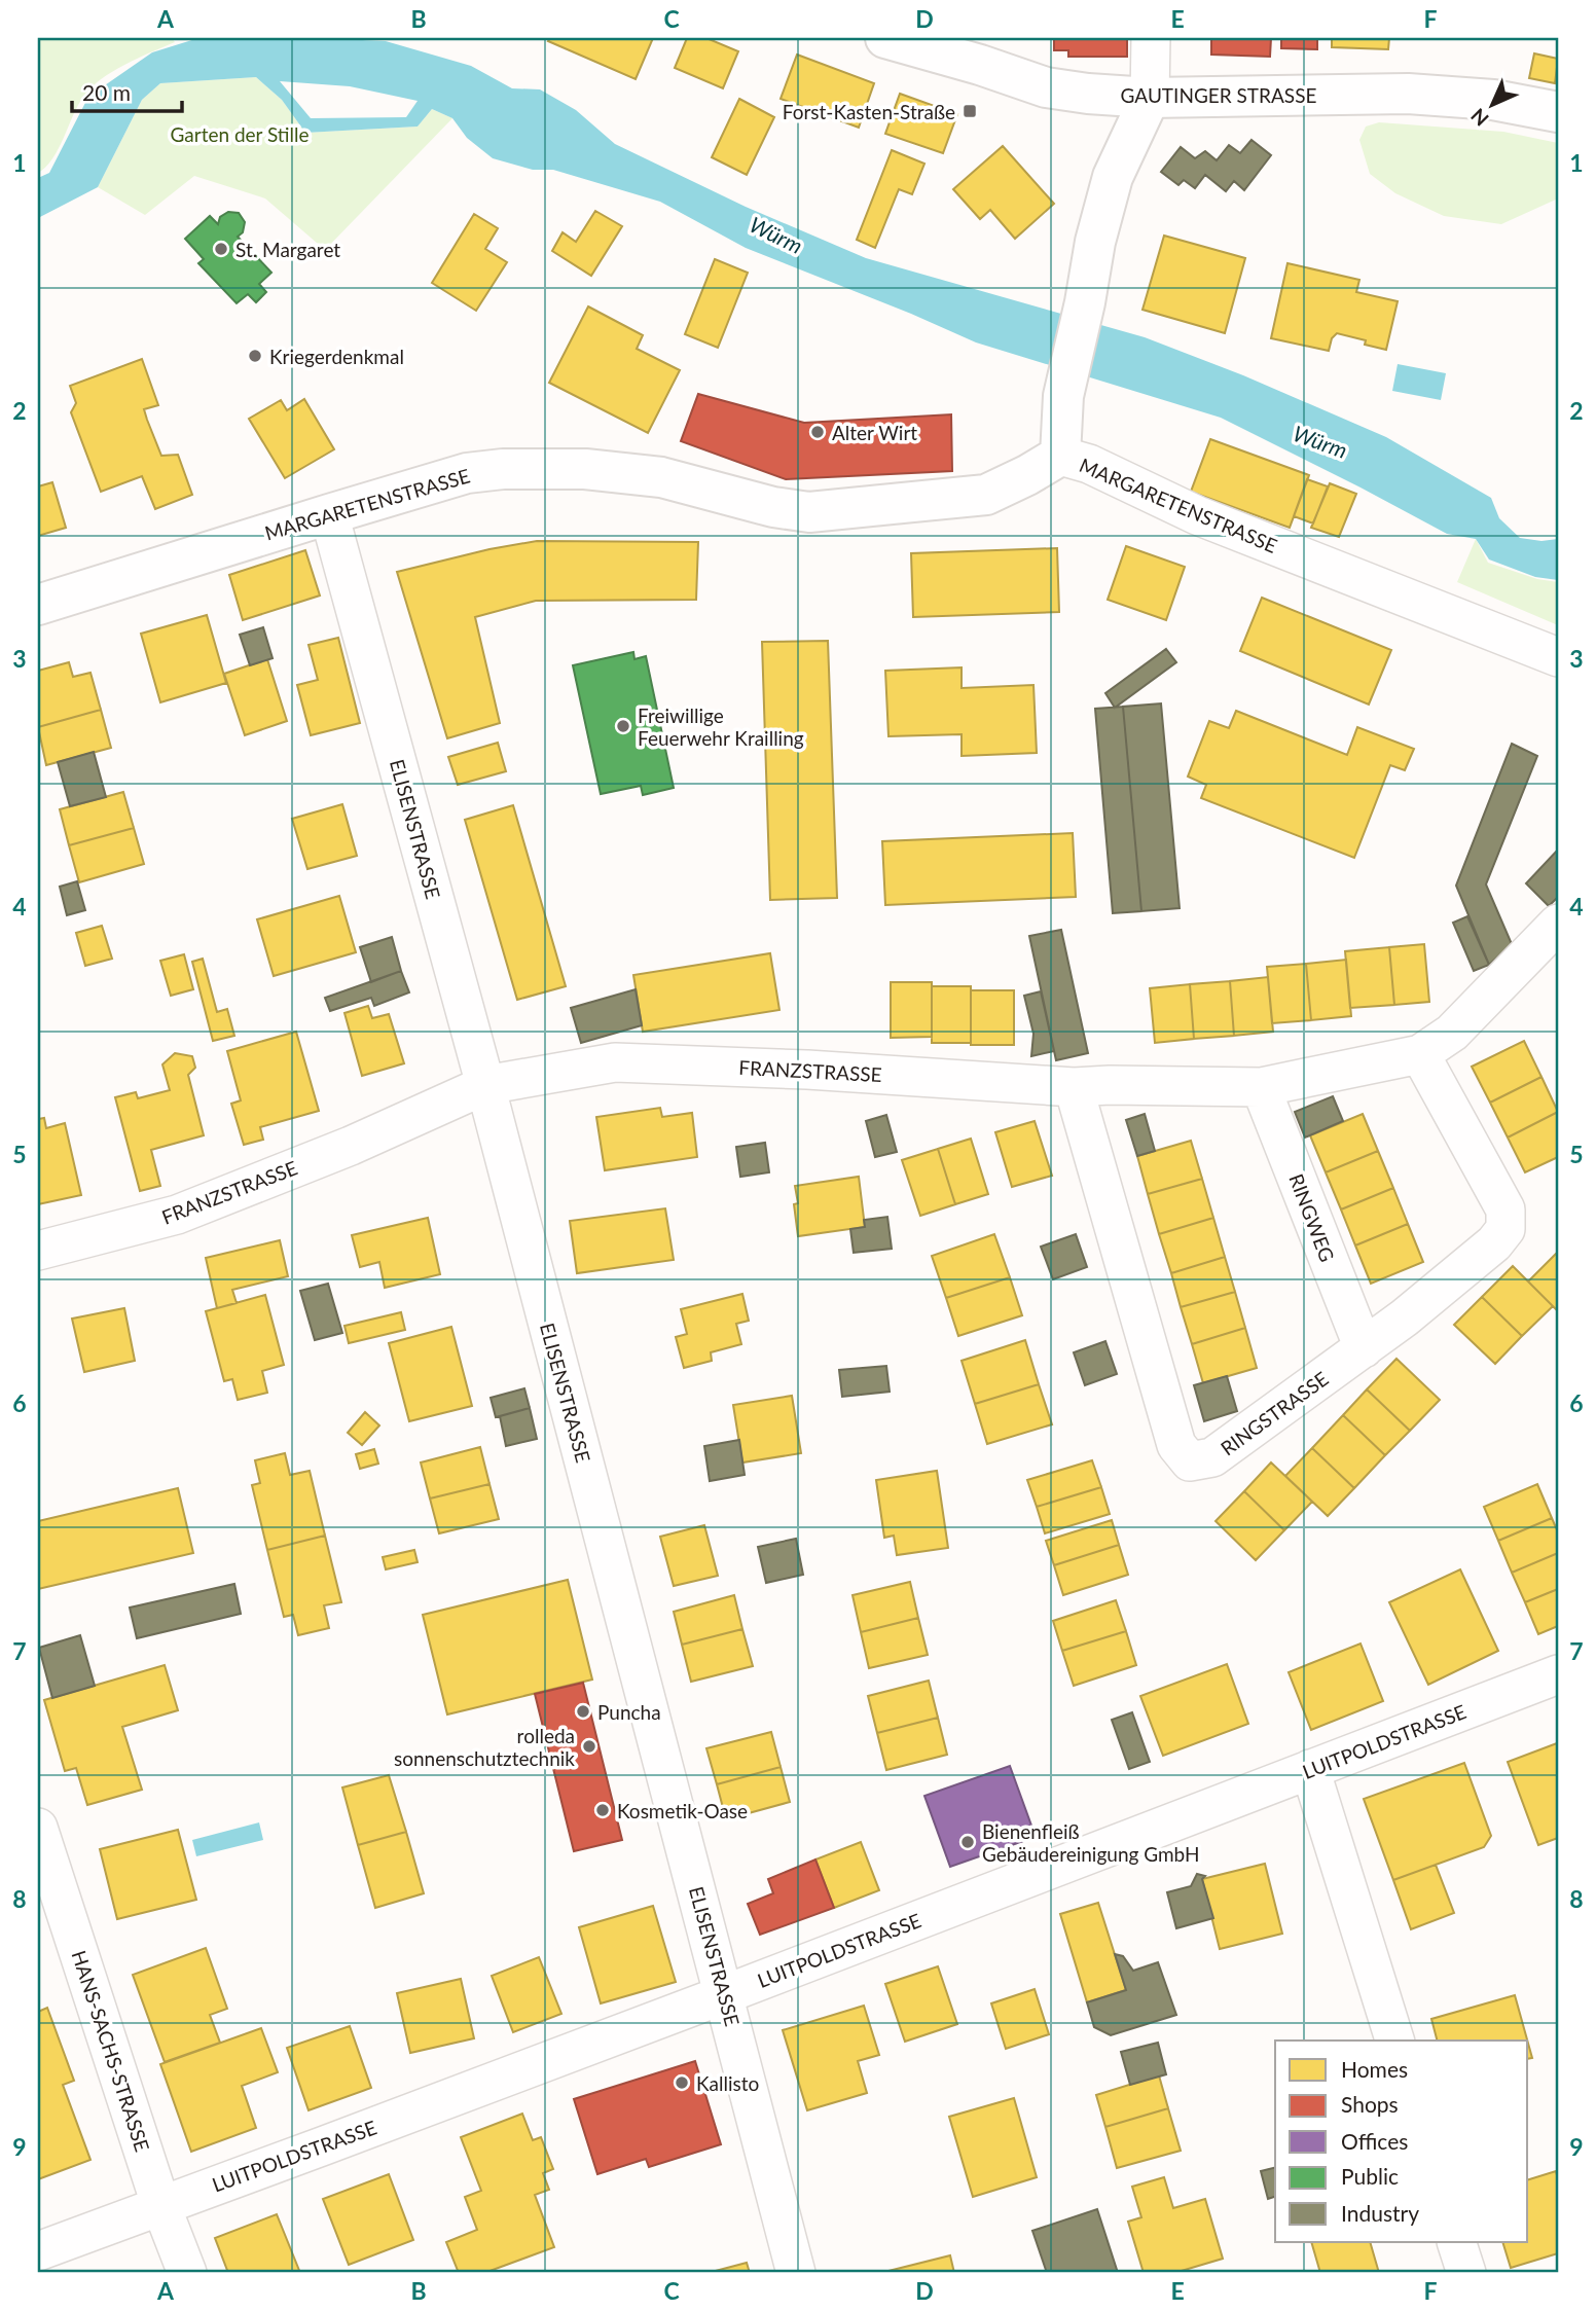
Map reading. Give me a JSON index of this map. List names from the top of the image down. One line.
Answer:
{"streets":{"street":["GAUTINGER STRASSE","MARGARETENSTRASSE","ELISENSTRASSE","FRANZSTRASSE","RINGWEG","RINGSTRASSE","LUITPOLDSTRASSE","HANS-SACHS-STRASSE"]},"crossings":[["MARGARETENSTRASSE","ELISENSTRASSE"],["ELISENSTRASSE","FRANZSTRASSE"],["ELISENSTRASSE","LUITPOLDSTRASSE"],["FRANZSTRASSE","RINGWEG"],["FRANZSTRASSE","RINGSTRASSE"],["RINGWEG","RINGSTRASSE"],["LUITPOLDSTRASSE","HANS-SACHS-STRASSE"]],"water":["Würm"],"parks":["Garten der Stille"],"places":{"transit":["Forst-Kasten-Straße"],"other":["St. Margaret","Kriegerdenkmal","Alter Wirt","Freiwillige Feuerwehr Krailling","Puncha","rolleda sonnenschutztechnik","Kosmetik-Oase","Bienenfleiß Gebäudereinigung GmbH","Kallisto"]},"legend":["Homes","Shops","Offices","Public","Industry"],"scale_bar":"20 m","north":"bottom left","grid":{"columns":["A","B","C","D","E","F"],"rows":["1","2","3","4","5","6","7","8","9"]}}
